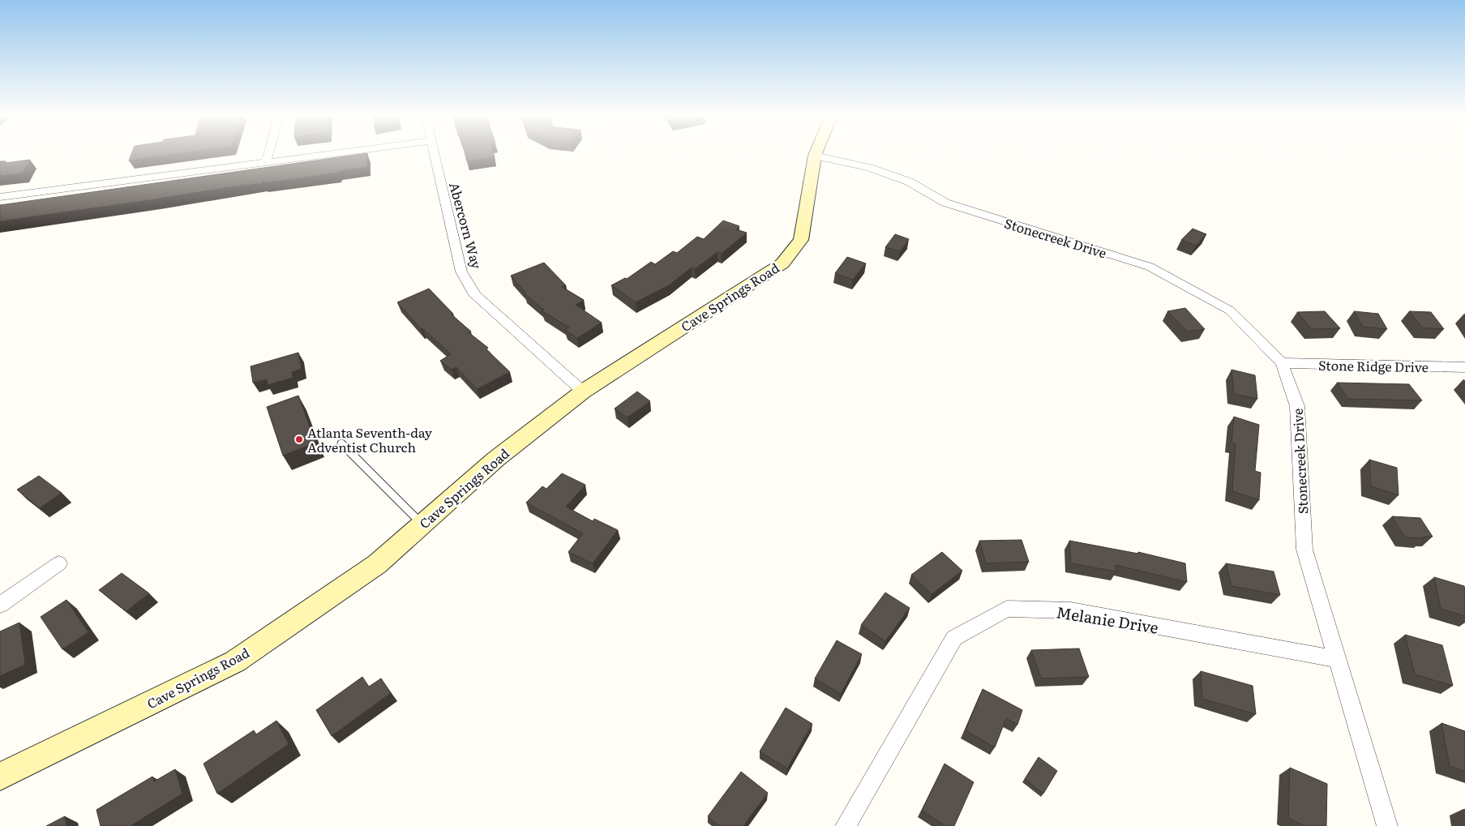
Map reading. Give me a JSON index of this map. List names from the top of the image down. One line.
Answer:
{"streets":{"street":["Abercorn Way","Stonecreek Drive","Cave Springs Road","Stone Ridge Drive","Melanie Drive"]},"crossings":[["Abercorn Way","Cave Springs Road"],["Stonecreek Drive","Cave Springs Road"],["Stonecreek Drive","Stone Ridge Drive"],["Stonecreek Drive","Melanie Drive"]],"places":["Atlanta Seventh-day Adventist Church"]}
